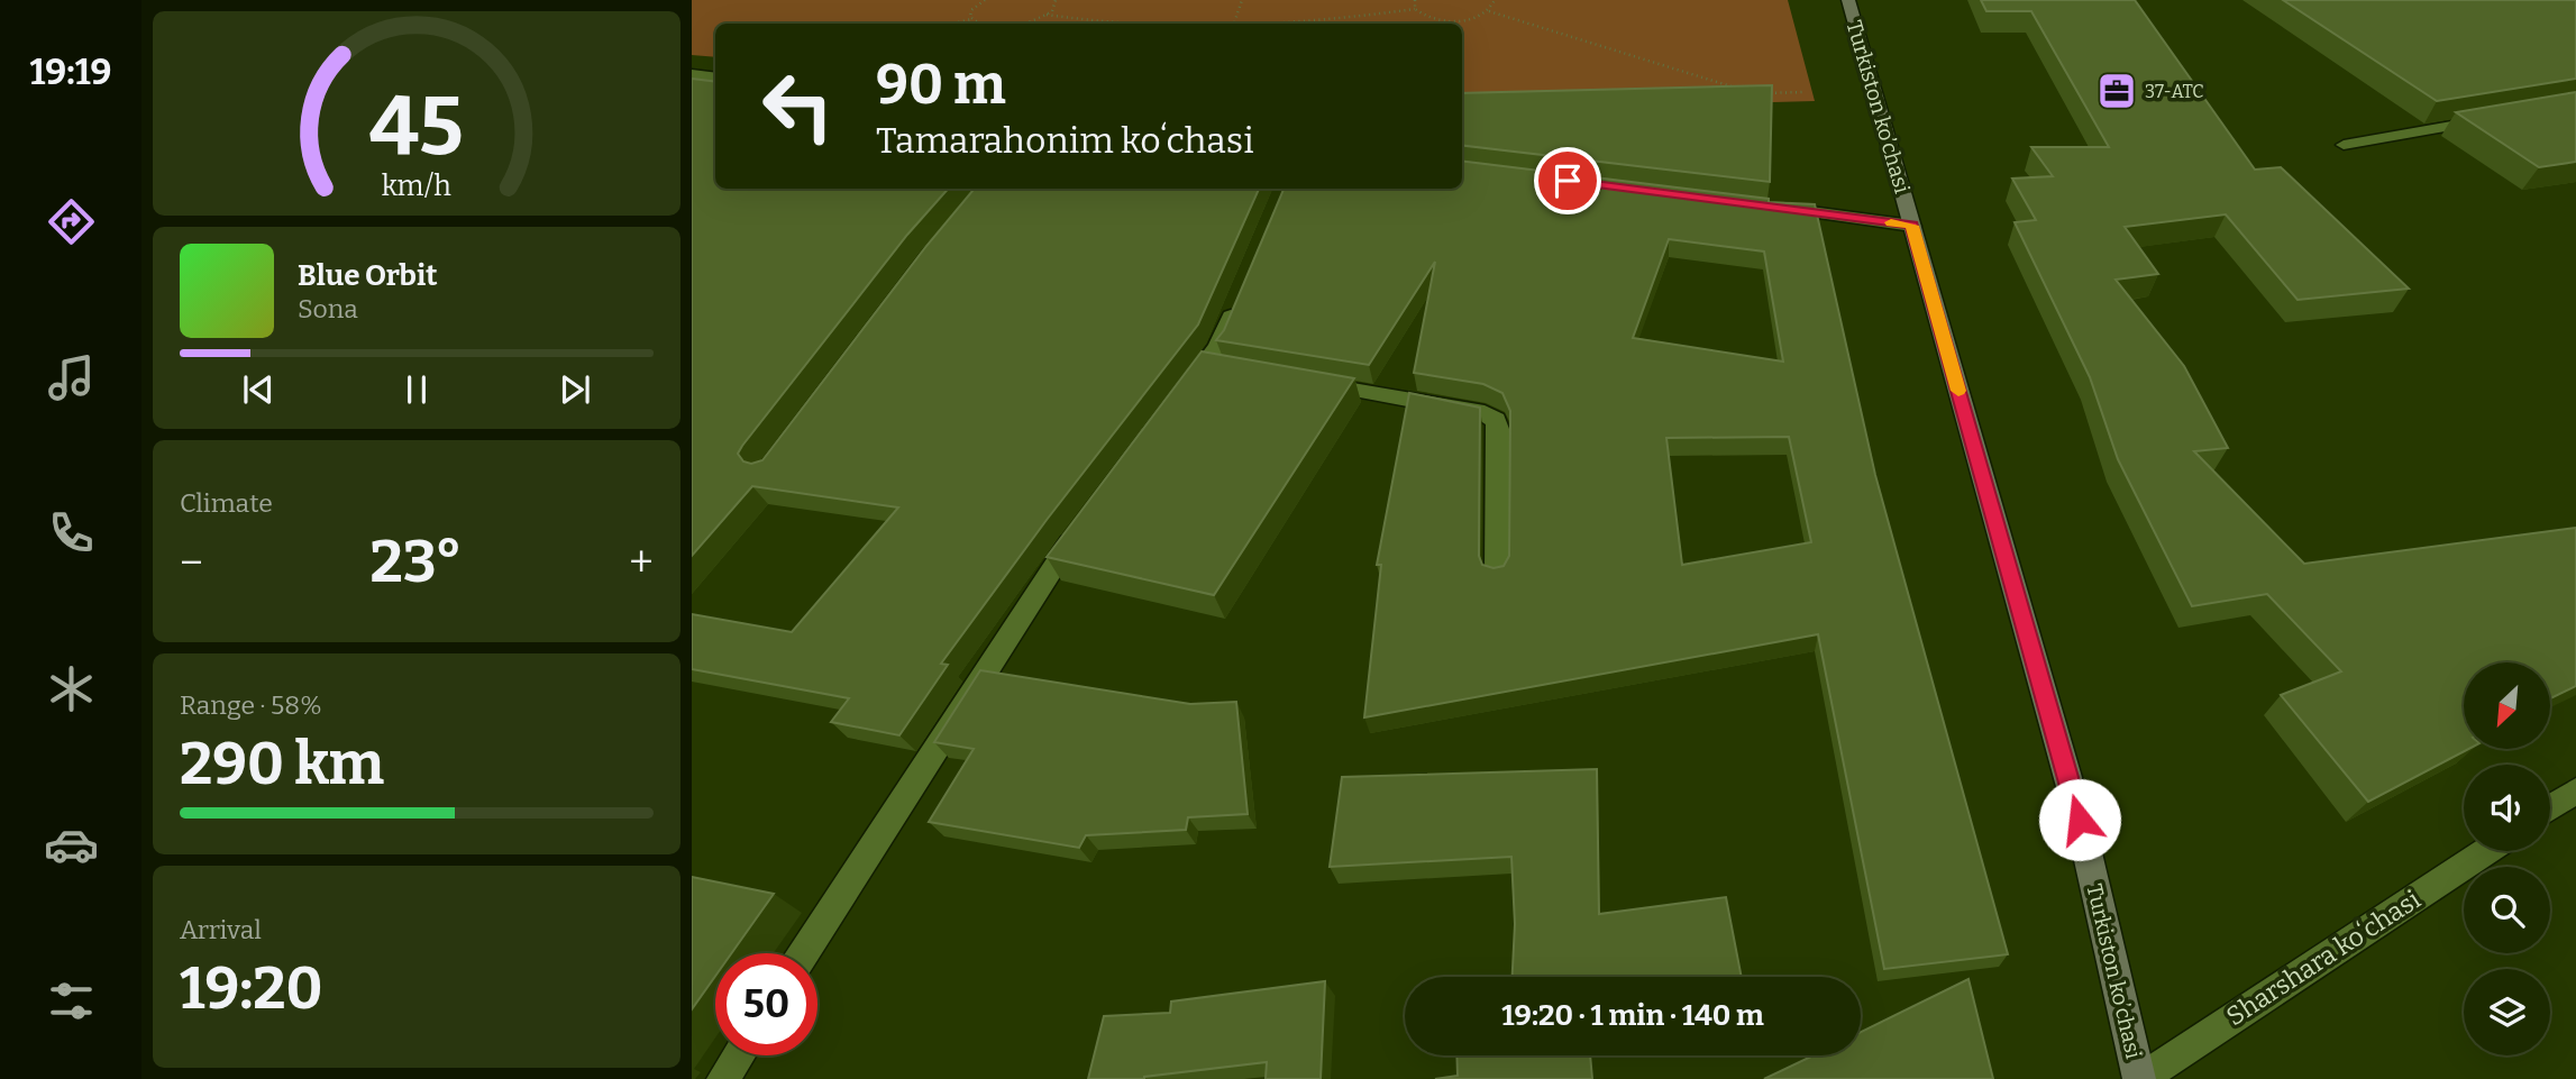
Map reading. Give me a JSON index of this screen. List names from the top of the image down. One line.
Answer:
{"streets":{"main road":["Turkiston ko’chasi"],"street":["Sharshara koʻchasi"]},"crossings":[["Turkiston ko’chasi","Sharshara koʻchasi"]],"places":{"office":["37-АТС"]},"north":"bottom left","page":{"tabs":"19:19","turn":["90 m","Tamarahonim koʻchasi"],"song":["Blue Orbit","Sona"],"tile":["Climate",["Range · 58%","290 km"],["Arrival","19:20"]],"heat":["−","23°","+"],"limit":"50","trip":"19:20 · 1 min · 140 m","gauge":["45","km/h"]}}
